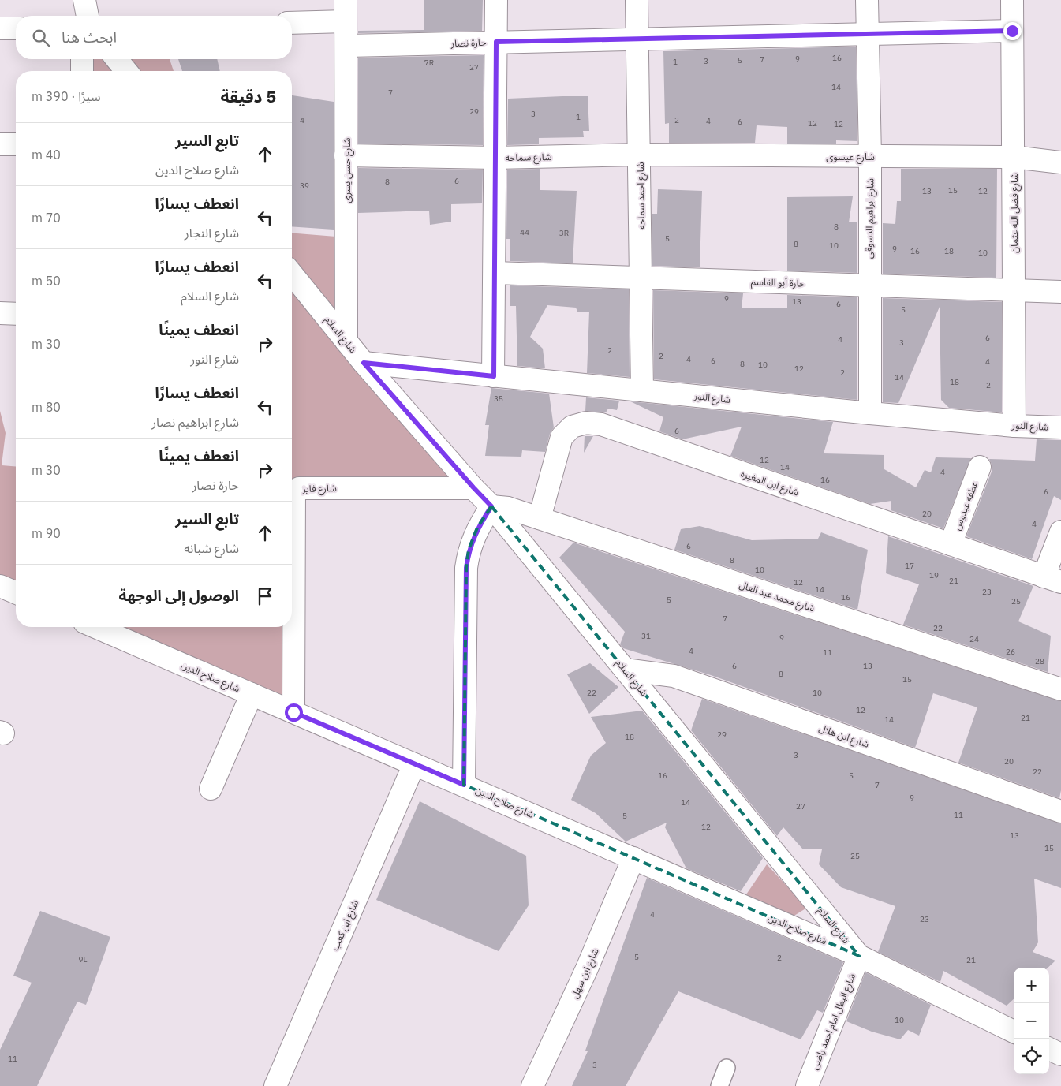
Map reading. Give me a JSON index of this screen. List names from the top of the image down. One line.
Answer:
{"streets":{"street":["حارة نصار","شارع عيسوى","شارع سماحه","شارع حسن يسرى","شارع احمد سماحه","شارع فضل الله عثمان","شارع ابراهيم الدسوقى","حارة أبو القاسم","شارع السلام","شارع النور","شارع ابن المغيره","شارع فايز","عطفه عبدوس","شارع محمد عبد العال","شارع صلاح الدين","شارع ابن هلال","شارع ابن كعب","شارع ابن سهل","شارع البطل امام احمد راضى"]},"crossings":[["حارة نصار","شارع حسن يسرى"],["حارة نصار","شارع احمد سماحه"],["حارة نصار","شارع فضل الله عثمان"],["حارة نصار","شارع ابراهيم الدسوقى"],["شارع عيسوى","شارع سماحه"],["شارع عيسوى","شارع احمد سماحه"],["شارع عيسوى","شارع فضل الله عثمان"],["شارع عيسوى","شارع ابراهيم الدسوقى"],["شارع سماحه","شارع حسن يسرى"],["شارع سماحه","شارع احمد سماحه"],["شارع حسن يسرى","شارع السلام"],["شارع احمد سماحه","حارة أبو القاسم"],["شارع احمد سماحه","شارع النور"],["شارع فضل الله عثمان","حارة أبو القاسم"],["شارع فضل الله عثمان","شارع النور"],["شارع ابراهيم الدسوقى","حارة أبو القاسم"],["شارع ابراهيم الدسوقى","شارع النور"],["شارع السلام","شارع النور"],["شارع السلام","شارع فايز"],["شارع السلام","شارع محمد عبد العال"],["شارع السلام","شارع صلاح الدين"],["شارع السلام","شارع ابن هلال"],["شارع السلام","شارع البطل امام احمد راضى"],["شارع ابن المغيره","عطفه عبدوس"],["شارع ابن المغيره","شارع محمد عبد العال"],["شارع فايز","شارع صلاح الدين"],["شارع صلاح الدين","شارع ابن كعب"],["شارع صلاح الدين","شارع ابن سهل"],["شارع صلاح الدين","شارع البطل امام احمد راضى"]],"house_numbers":["16","9","7","5","3","1","7R","27","14","7","29","3","1","4","2","4","6","12","12","6","8","39","15","13","12","8","44","3R","5","8","10","9","16","18","10","9","13","6","5","6","4","3","2","2","4","6","4","8","10","12","2","14","18","2","35","6","12","14","4","16","6","20","4","6","8","17","10","19","21","12","14","23","16","5","25","7","22","31","9","24","4","26","11","28","6","13","8","15","22","10","12","21","14","29","18","3","20","22","16","5","7","9","14","27","11","5","12","13","15","25","4","23","5","2","9L","21","10","11","3"],"page":{"search":"ابحث هنا","heading":["5 دقيقة","سيرًا · 390 m"],"list":[["تابع السير","شارع صلاح الدين","40 m"],["انعطف يسارًا","شارع النجار","70 m"],["انعطف يسارًا","شارع السلام","50 m"],["انعطف يمينًا","شارع النور","30 m"],["انعطف يسارًا","شارع ابراهيم نصار","80 m"],["انعطف يمينًا","حارة نصار","30 m"],["تابع السير","شارع شبانه","90 m"],"الوصول إلى الوجهة"],"map_buttons":["+","−"]}}
